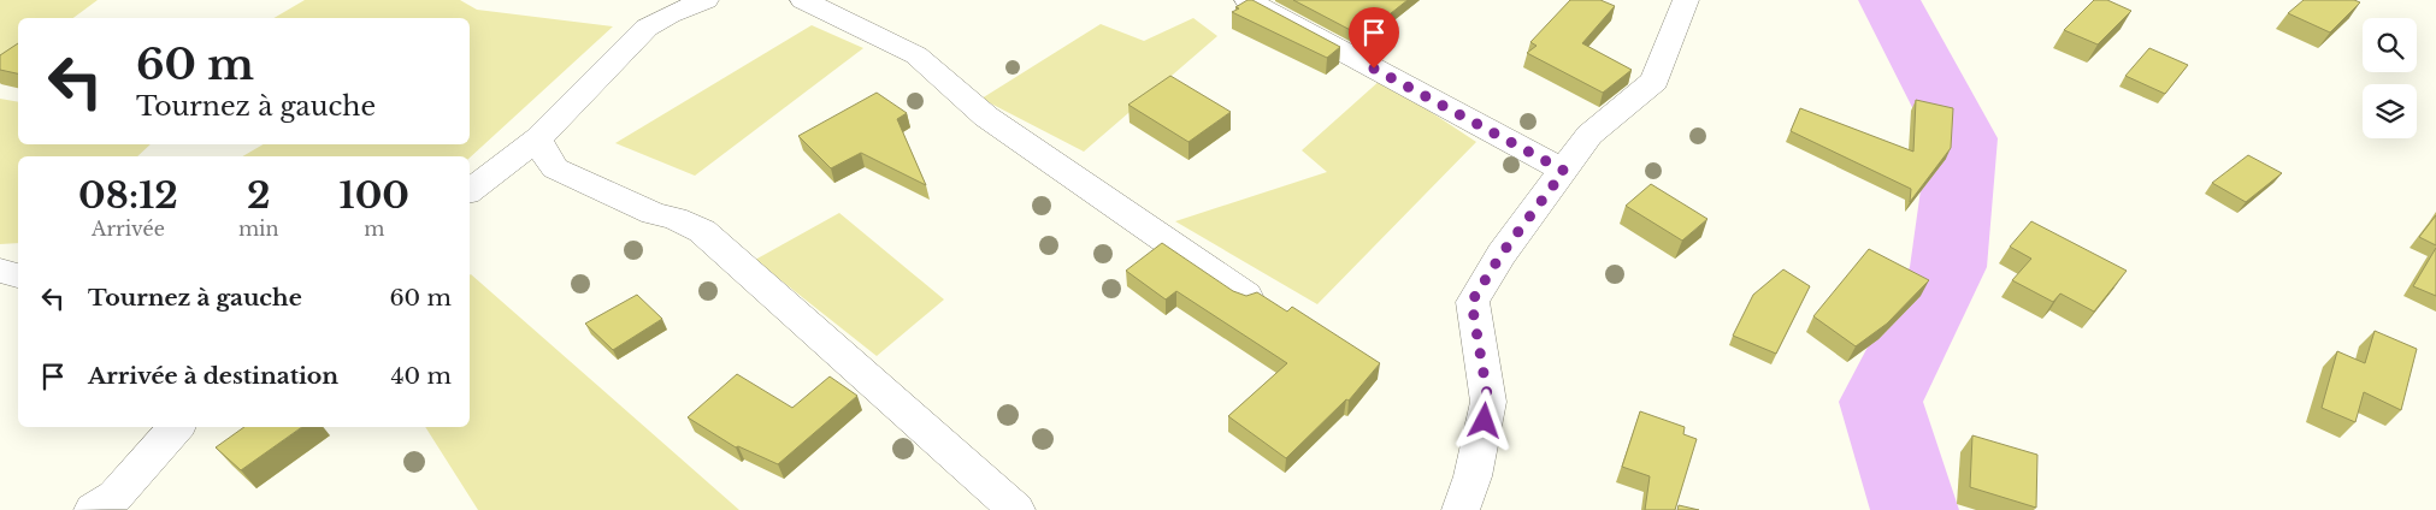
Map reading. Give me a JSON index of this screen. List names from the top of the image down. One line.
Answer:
{"page":{"turn":["60 m","Tournez à gauche"],"eta":["08:12","Arrivée","2","min","100","m"],"list":[{"name":"Tournez à gauche","value":"60 m"},{"name":"Arrivée à destination","value":"40 m"}]}}
